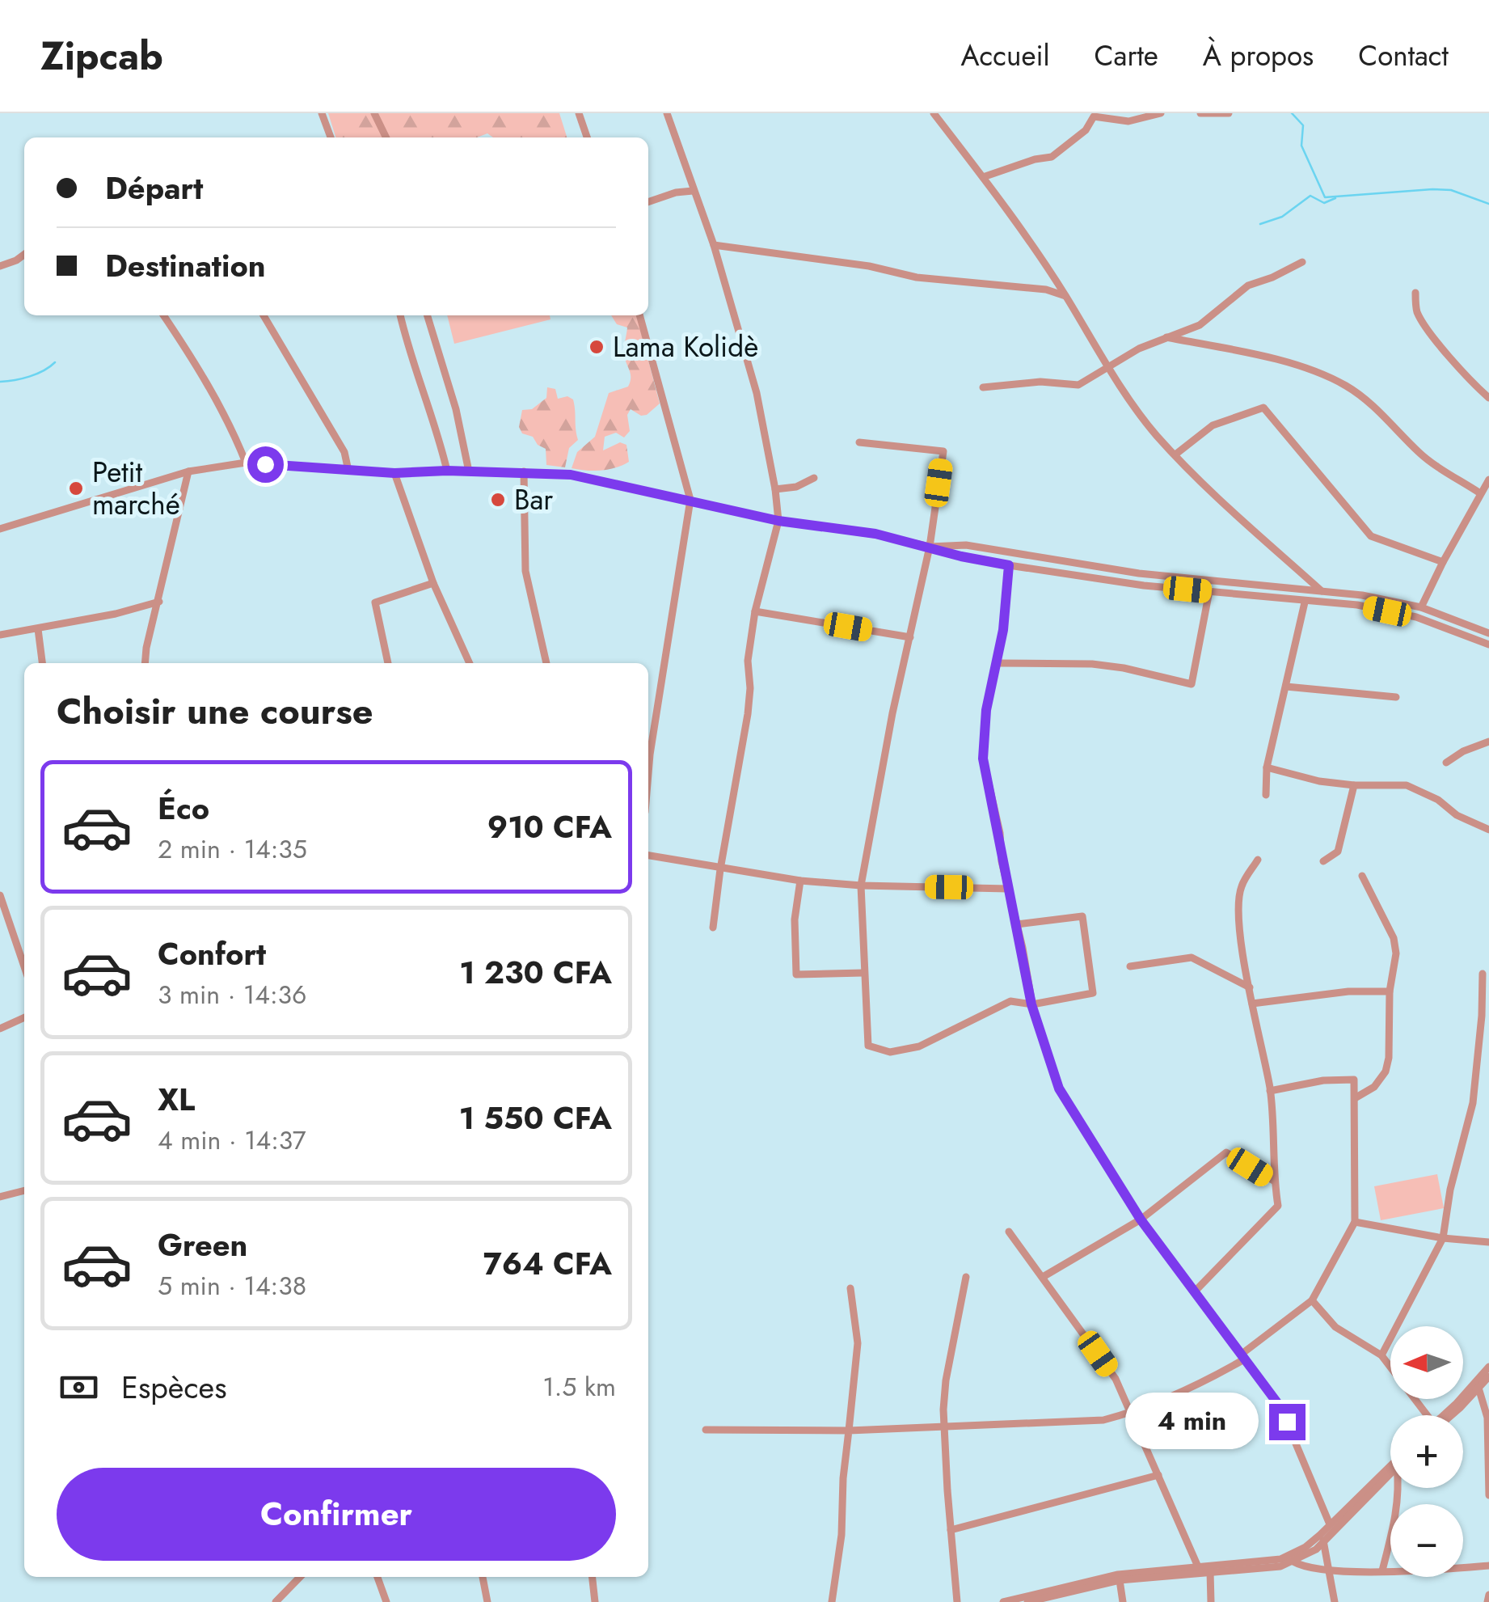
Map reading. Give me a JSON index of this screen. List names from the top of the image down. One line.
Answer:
{"places":["Lama Kolidè","Petit marché","Bar"],"north":"left","page":{"header":"Zipcab","nav":["Accueil","Carte","À propos","Contact"],"banner":["Départ","Destination"],"heading":"Choisir une course","list":[{"name":"Éco","note":"2 min · 14:35","value":"910 CFA"},{"name":"Confort","note":"3 min · 14:36","value":"1 230 CFA"},{"name":"XL","note":"4 min · 14:37","value":"1 550 CFA"},{"name":"Green","note":"5 min · 14:38","value":"764 CFA"}],"map_buttons":["+","−"],"pay":["Espèces","1.5 km"],"bubble":"4 min","buttons":"Confirmer"}}
